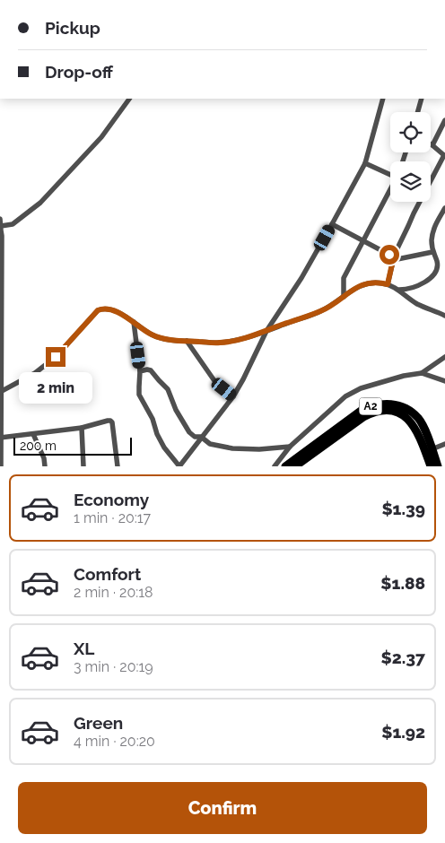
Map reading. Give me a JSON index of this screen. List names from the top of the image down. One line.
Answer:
{"streets":{"highway":["A2"]},"scale_bar":"200 m","page":{"banner":["Pickup","Drop-off"],"bubble":"2 min","scale":"200 m","list":[{"name":"Economy","note":"1 min · 20:17","value":"$1.39"},{"name":"Comfort","note":"2 min · 20:18","value":"$1.88"},{"name":"XL","note":"3 min · 20:19","value":"$2.37"},{"name":"Green","note":"4 min · 20:20","value":"$1.92"}],"buttons":"Confirm"}}
